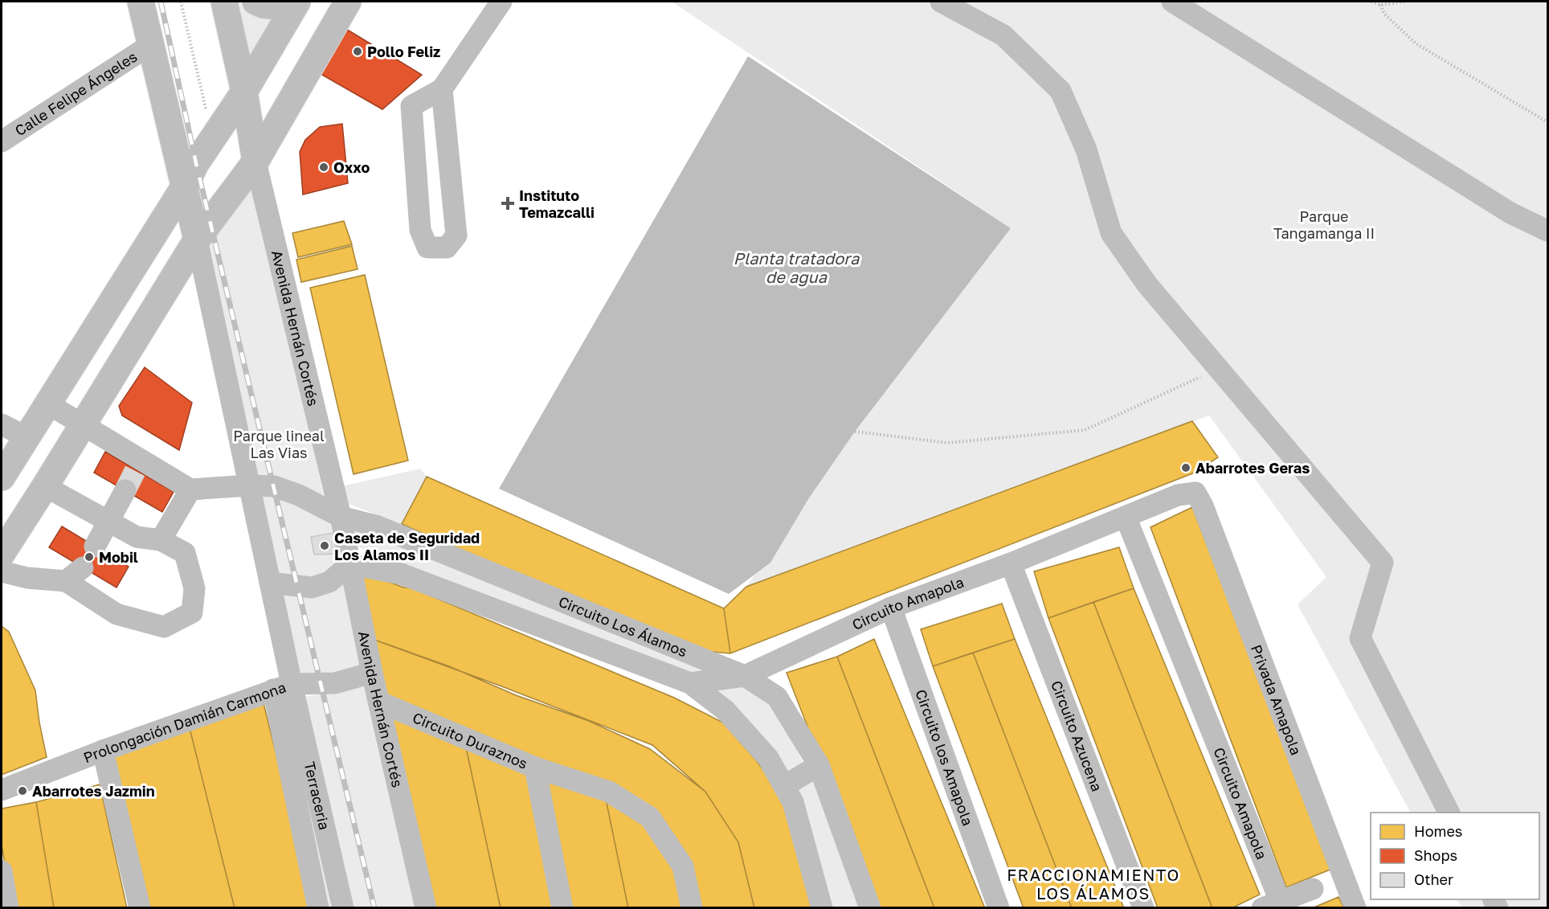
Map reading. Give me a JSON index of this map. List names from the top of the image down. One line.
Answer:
{"streets":{"main road":["Avenida Hernán Cortés"],"street":["Calle Felipe Ángeles","Circuito Amapola","Circuito Los Álamos","Privada Amapola","Prolongación Damián Carmona","Circuito Azucena","Circuito Duraznos","Circuito los Amapola","Terraceria"]},"crossings":[["Avenida Hernán Cortés","Circuito Los Álamos"],["Avenida Hernán Cortés","Prolongación Damián Carmona"],["Avenida Hernán Cortés","Circuito Duraznos"],["Circuito Amapola","Circuito Los Álamos"],["Circuito Amapola","Privada Amapola"],["Circuito Amapola","Circuito Azucena"],["Circuito Amapola","Circuito los Amapola"],["Prolongación Damián Carmona","Terraceria"]],"districts":["FRACCIONAMIENTO LOS ÁLAMOS"],"water":["Planta tratadora de agua"],"parks":["Parque Tangamanga II","Parque lineal Las Vias"],"places":{"other":["Pollo Feliz","Oxxo","Abarrotes Geras","Caseta de Seguridad Los Alamos II","Mobil","Abarrotes Jazmin"],"health":["Instituto Temazcalli"]},"legend":["Homes","Shops","Other"]}
